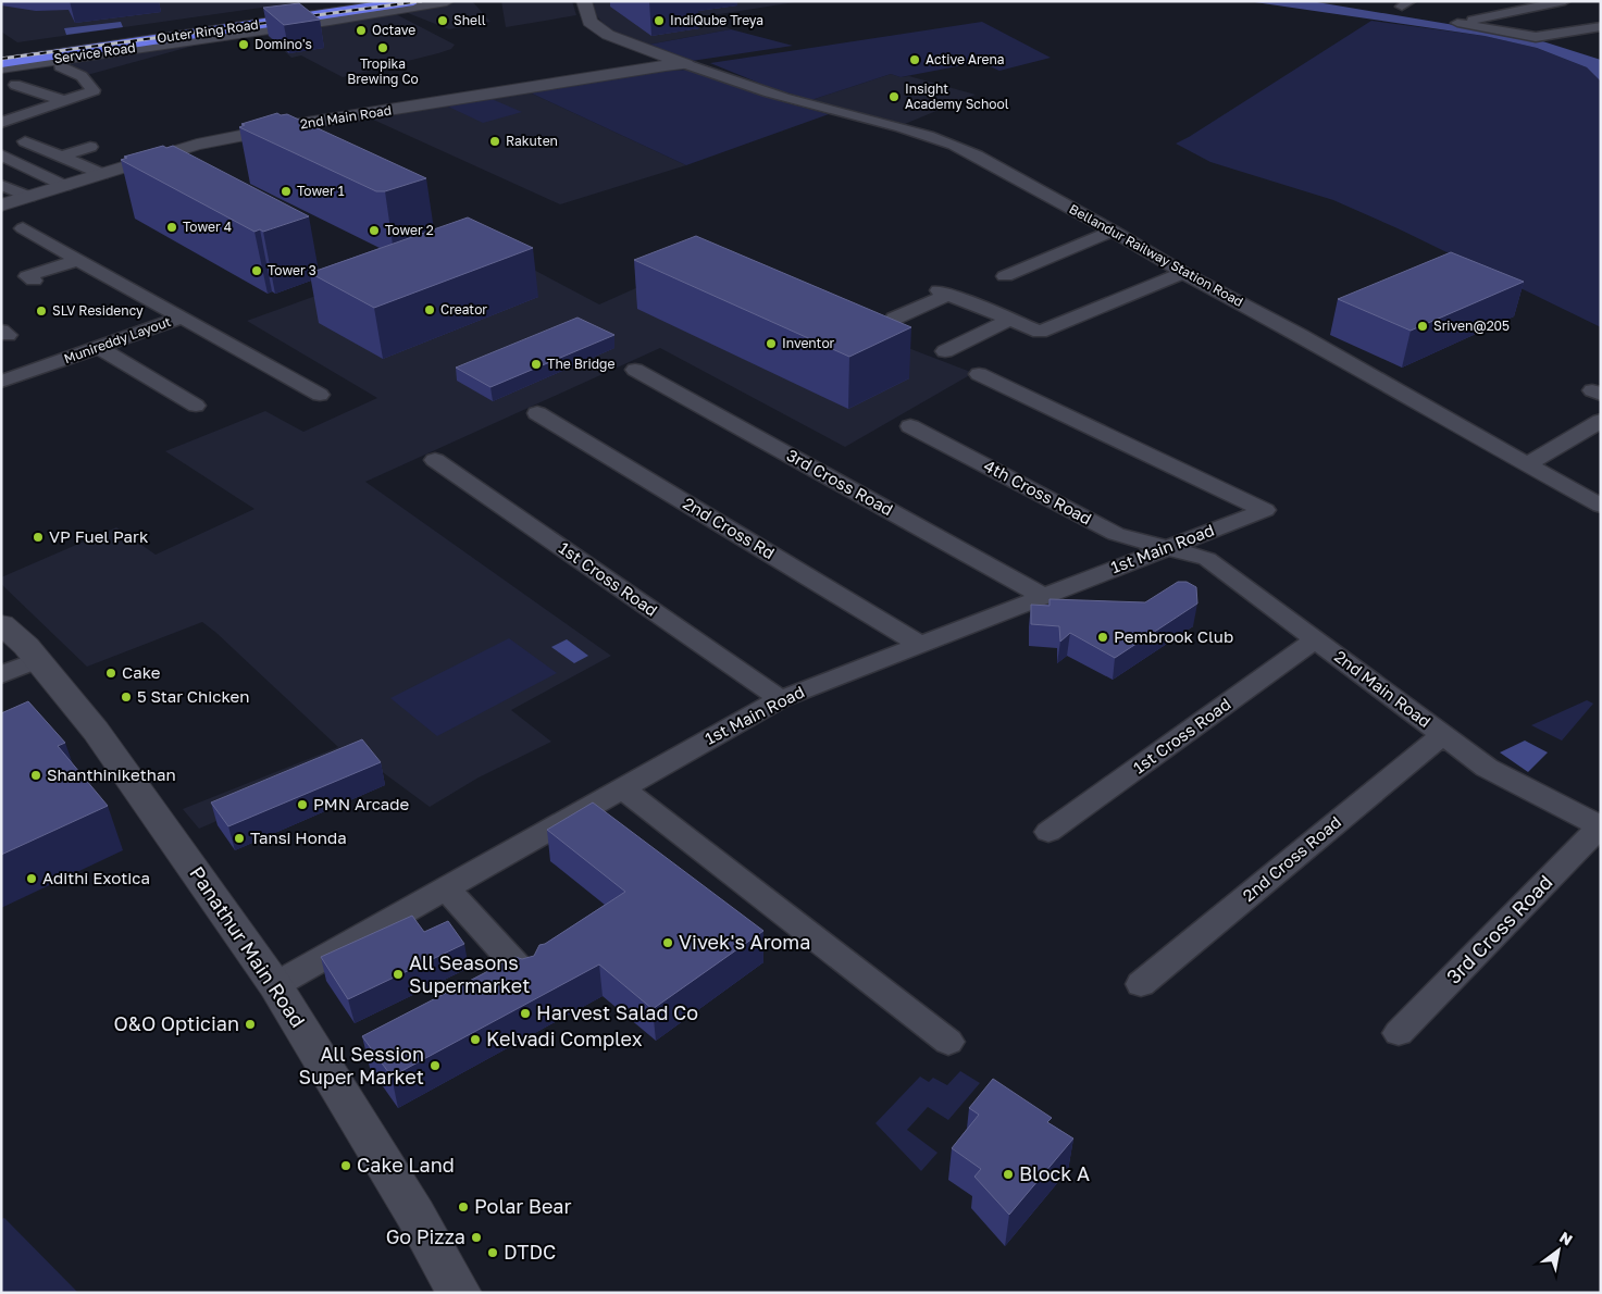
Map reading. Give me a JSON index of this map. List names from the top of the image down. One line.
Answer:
{"streets":{"highway":["Outer Ring Road"],"street":["Service Road","2nd Main Road","Bellandur Railway Station Road","Munireddy Layout","3rd Cross Road","4th Cross Road","2nd Cross Rd","1st Main Road","1st Cross Road","2nd Cross Road","Panathur Main Road"]},"crossings":[["Outer Ring Road","Service Road"],["2nd Main Road","Bellandur Railway Station Road"],["2nd Main Road","3rd Cross Road"],["2nd Main Road","4th Cross Road"],["2nd Main Road","1st Main Road"],["2nd Main Road","1st Cross Road"],["2nd Main Road","2nd Cross Road"],["3rd Cross Road","1st Main Road"],["4th Cross Road","1st Main Road"],["2nd Cross Rd","1st Main Road"],["1st Main Road","1st Cross Road"],["1st Main Road","Panathur Main Road"]],"places":["Shell","IndiQube Treya","Octave","Domino's","Tropika Brewing Co","Active Arena","Insight Academy School","Rakuten","Tower 1","Tower 4","Tower 2","Tower 3","Creator","SLV Residency","Sriven@205","Inventor","The Bridge","VP Fuel Park","Pembrook Club","Cake","5 Star Chicken","Shanthinikethan","PMN Arcade","Tansi Honda","Adithi Exotica","Vivek's Aroma","All Seasons Supermarket","Harvest Salad Co","O&O Optician","Kelvadi Complex","All Session Super Market","Cake Land","Block A","Polar Bear","Go Pizza","DTDC"],"north":"top right"}
